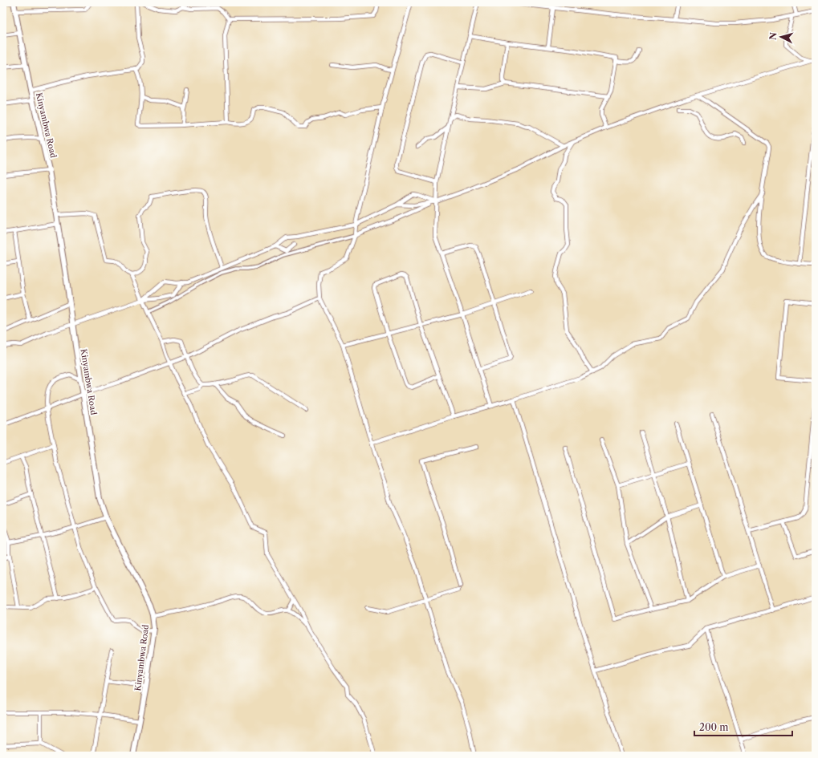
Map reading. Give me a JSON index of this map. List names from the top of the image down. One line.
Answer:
{"streets":{"street":["Kinyambwa Road"]},"scale_bar":"200 m","north":"left"}
